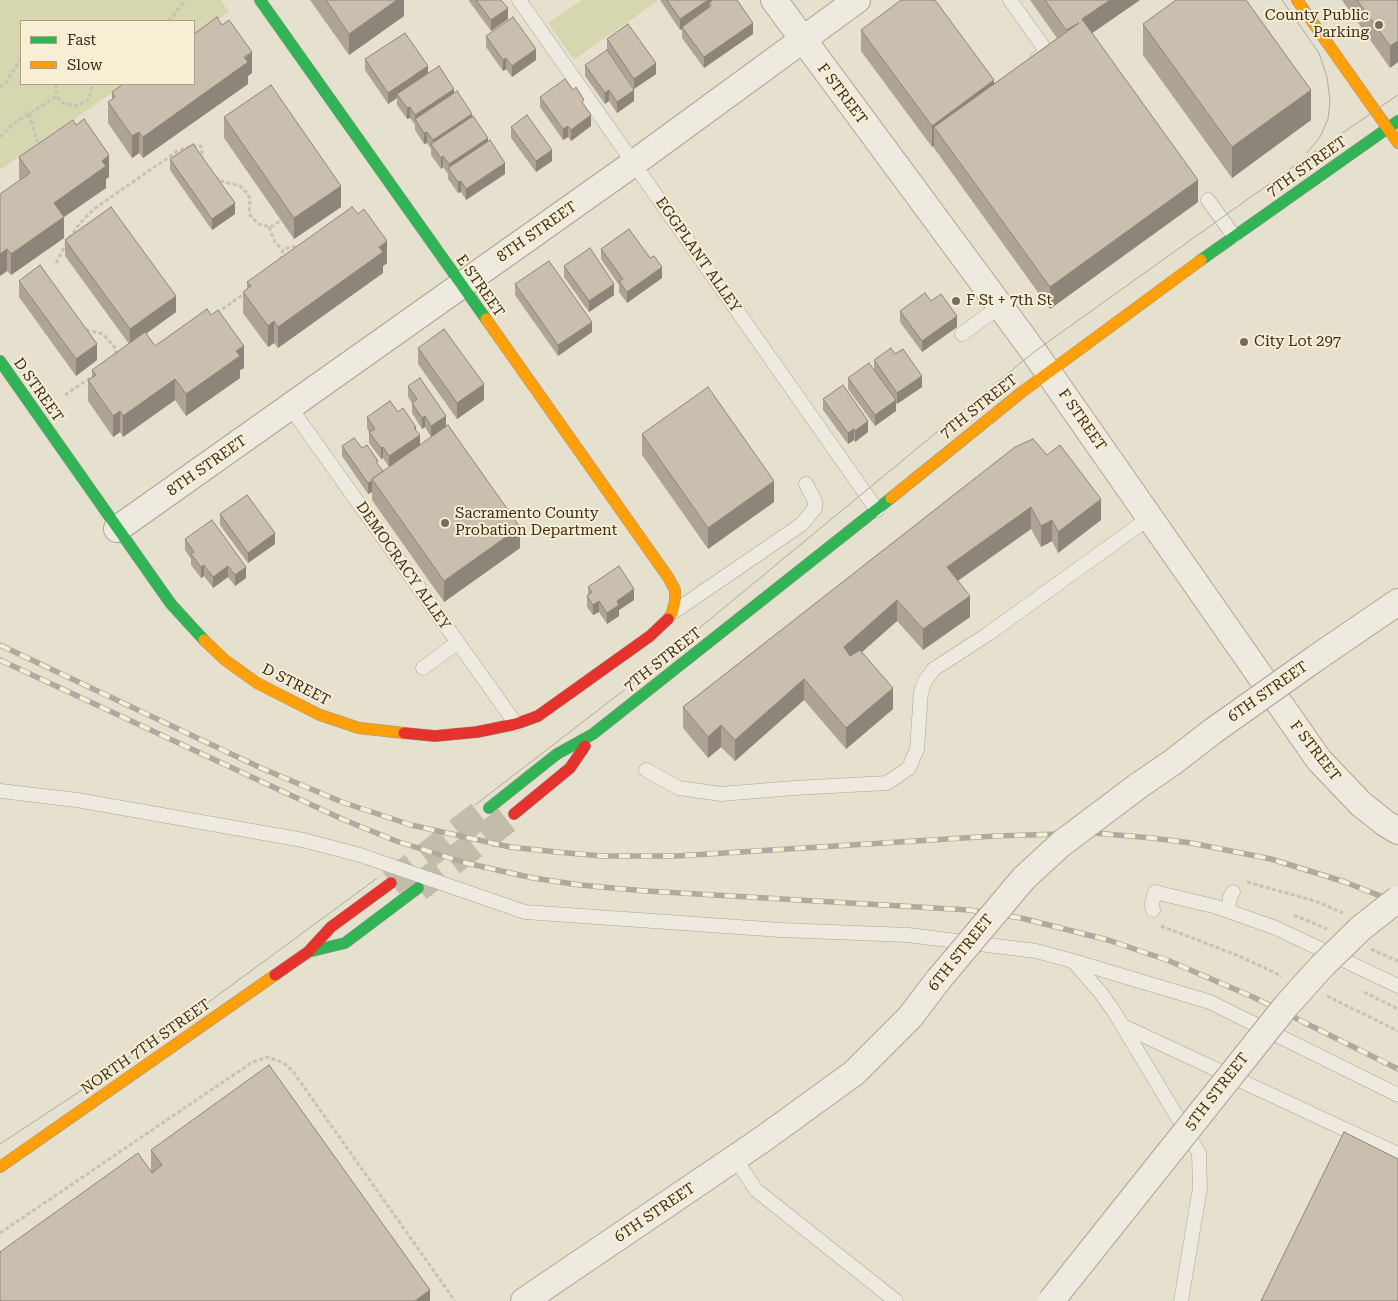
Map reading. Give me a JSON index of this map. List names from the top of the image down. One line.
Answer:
{"streets":{"main road":["7TH STREET","E STREET","D STREET","NORTH 7TH STREET"],"street":["F STREET","8TH STREET","6TH STREET","5TH STREET"],"lane":["EGGPLANT ALLEY","DEMOCRACY ALLEY"]},"crossings":[["F STREET","7TH STREET"],["F STREET","8TH STREET"],["7TH STREET","EGGPLANT ALLEY"],["8TH STREET","EGGPLANT ALLEY"],["8TH STREET","E STREET"],["8TH STREET","D STREET"],["8TH STREET","DEMOCRACY ALLEY"],["E STREET","D STREET"],["D STREET","DEMOCRACY ALLEY"]],"places":["County Public Parking","F St + 7th St","City Lot 297","Sacramento County Probation Department"],"legend":["Fast","Slow"]}
